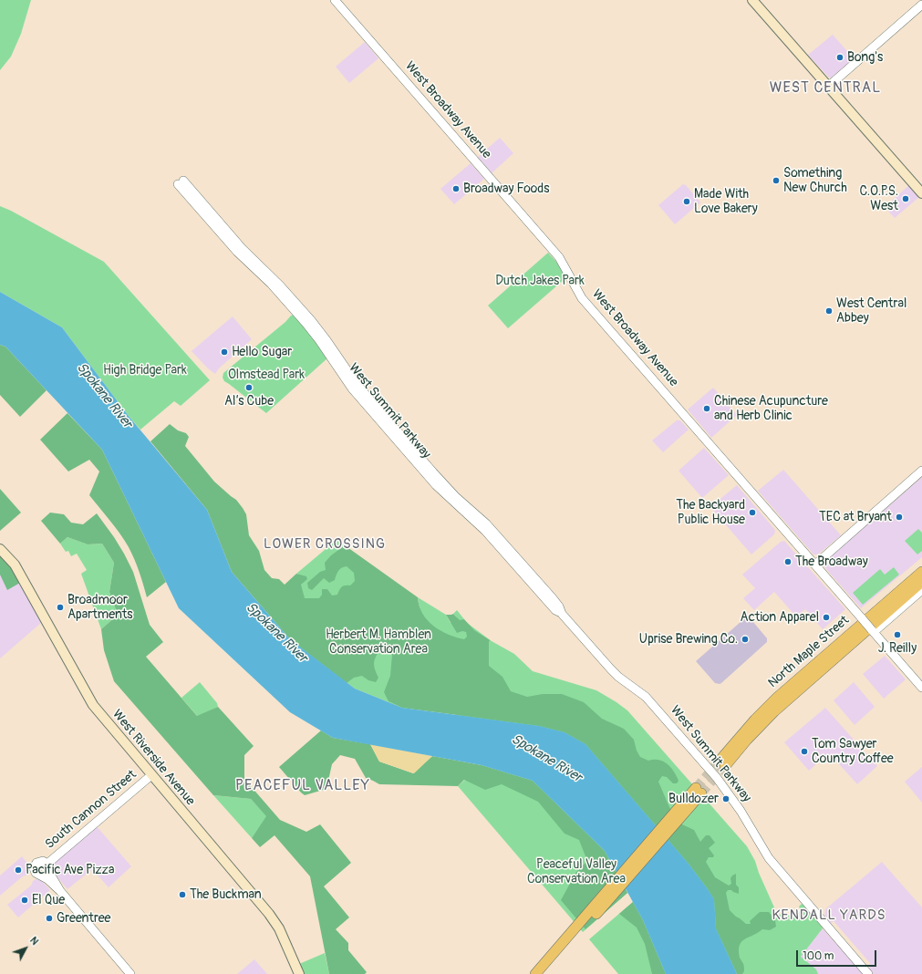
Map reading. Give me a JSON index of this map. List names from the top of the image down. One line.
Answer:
{"streets":{"main road":["North Maple Street","West Riverside Avenue"],"street":["West Broadway Avenue","West Summit Parkway","South Cannon Street"]},"crossings":[["West Riverside Avenue","South Cannon Street"]],"districts":["WEST CENTRAL","LOWER CROSSING","PEACEFUL VALLEY","KENDALL YARDS"],"water":["Spokane River"],"parks":["Dutch Jakes Park","High Bridge Park","Olmstead Park","Herbert M. Hamblen Conservation Area","Peaceful Valley Conservation Area"],"places":["Bong's","Something New Church","Broadway Foods","C.O.P.S. West","Made With Love Bakery","West Central Abbey","Hello Sugar","Al’s Cube","Chinese Acupuncture and Herb Clinic","The Backyard Public House","TEC at Bryant","The Broadway","Broadmoor Apartments","Action Apparel","J. Reilly","Uprise Brewing Co.","Tom Sawyer Country Coffee","Bulldozer","Pacific Ave Pizza","The Buckman","El Que","Greentree"],"scale_bar":"100 m","north":"top right"}
